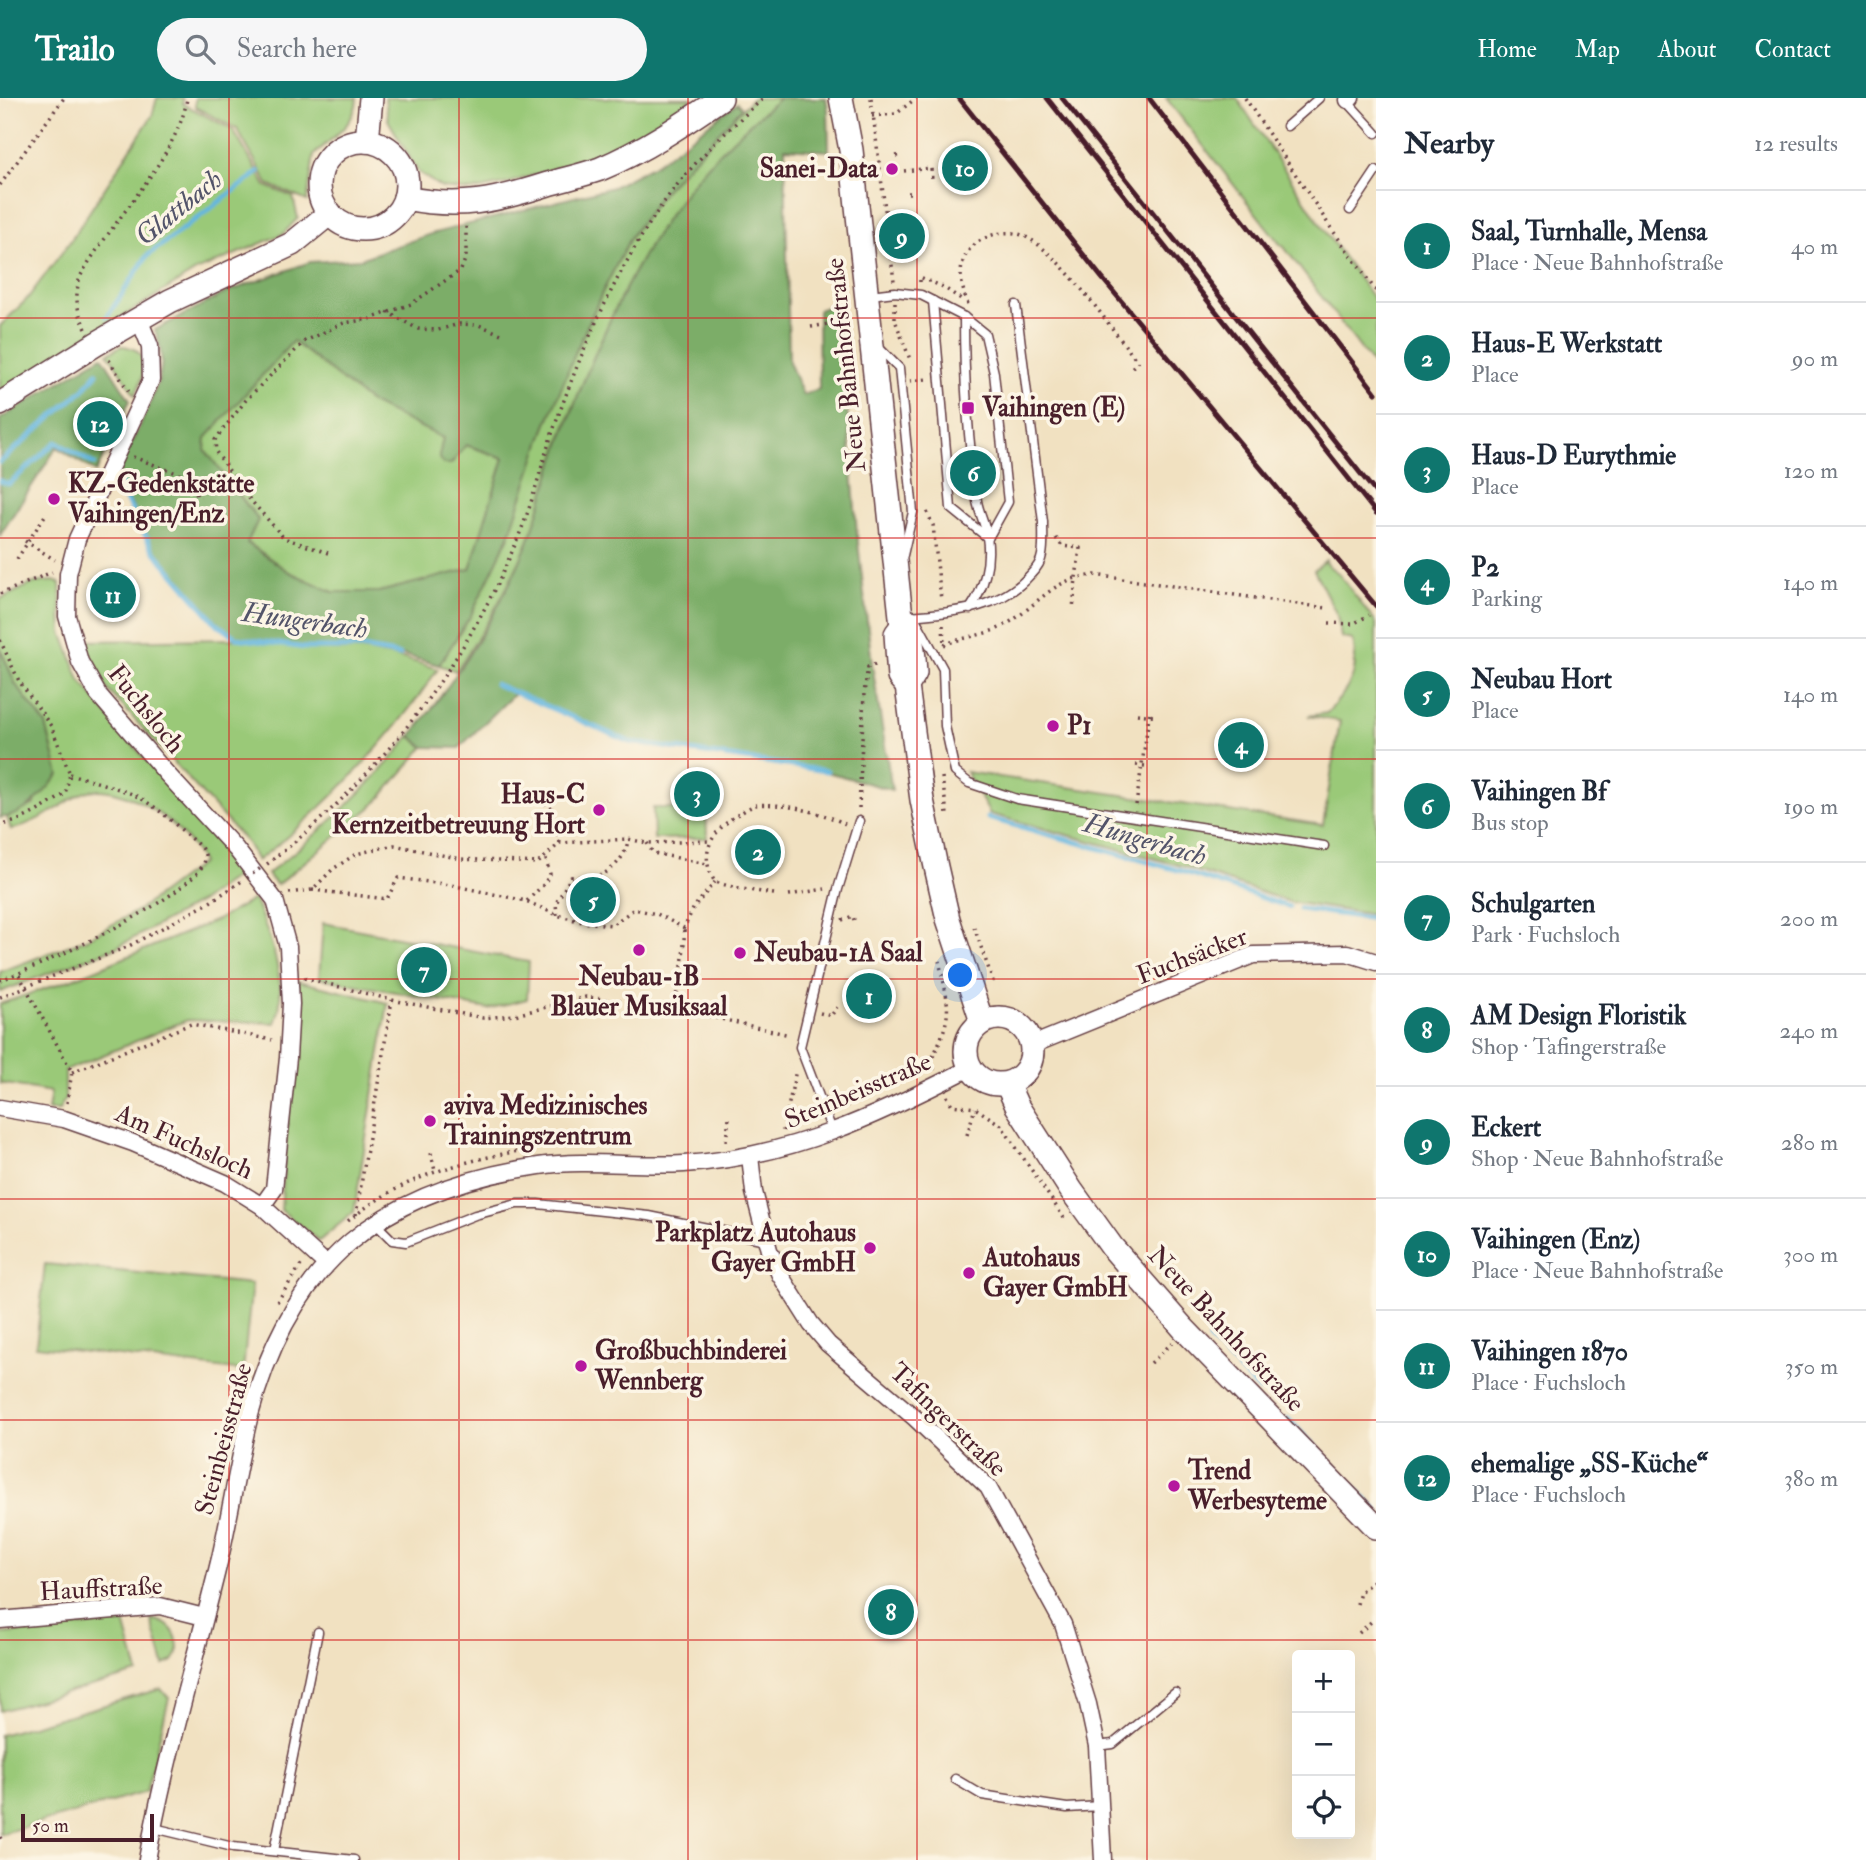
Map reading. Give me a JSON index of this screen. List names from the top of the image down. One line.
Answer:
{"streets":{"main road":["Neue Bahnhofstraße"],"street":["Fuchsloch","Fuchsäcker","Steinbeisstraße","Am Fuchsloch","Tafingerstraße","Hauffstraße"]},"crossings":[["Neue Bahnhofstraße","Fuchsäcker"],["Neue Bahnhofstraße","Steinbeisstraße"],["Fuchsloch","Am Fuchsloch"],["Fuchsäcker","Steinbeisstraße"],["Steinbeisstraße","Am Fuchsloch"],["Steinbeisstraße","Tafingerstraße"],["Steinbeisstraße","Hauffstraße"]],"water":["Glattbach","Hungerbach"],"places":{"other":["Sanei-Data","KZ-Gedenkstätte Vaihingen/Enz","P1","Haus-C Kernzeitbetreuung Hort","Neubau-1B Blauer Musiksaal","Neubau-1A Saal","aviva Medizinisches Trainingszentrum","Parkplatz Autohaus Gayer GmbH","Autohaus Gayer GmbH","Großbuchbinderei Wennberg","Trend Werbesyteme"],"transit":["Vaihingen (E)"]},"scale_bar":"50 m","page":{"header":"Trailo","search":"Search here","nav":["Home","Map","About","Contact"],"heading":["Nearby","12 results"],"pins":["10","9","12","6","11","4","3","2","5","7","1","8"],"list":[{"mark":"1","name":"Saal, Turnhalle, Mensa","note":"Place · Neue Bahnhofstraße","value":"40 m"},{"mark":"2","name":"Haus-E Werkstatt","note":"Place","value":"90 m"},{"mark":"3","name":"Haus-D Eurythmie","note":"Place","value":"120 m"},{"mark":"4","name":"P2","note":"Parking","value":"140 m"},{"mark":"5","name":"Neubau Hort","note":"Place","value":"140 m"},{"mark":"6","name":"Vaihingen Bf","note":"Bus stop","value":"190 m"},{"mark":"7","name":"Schulgarten","note":"Park · Fuchsloch","value":"200 m"},{"mark":"8","name":"AM Design Floristik","note":"Shop · Tafingerstraße","value":"240 m"},{"mark":"9","name":"Eckert","note":"Shop · Neue Bahnhofstraße","value":"280 m"},{"mark":"10","name":"Vaihingen (Enz)","note":"Place · Neue Bahnhofstraße","value":"300 m"},{"mark":"11","name":"Vaihingen 1870","note":"Place · Fuchsloch","value":"350 m"},{"mark":"12","name":"ehemalige „SS-Küche“","note":"Place · Fuchsloch","value":"380 m"}],"map_buttons":["+","−"],"scale":"50 m"}}
